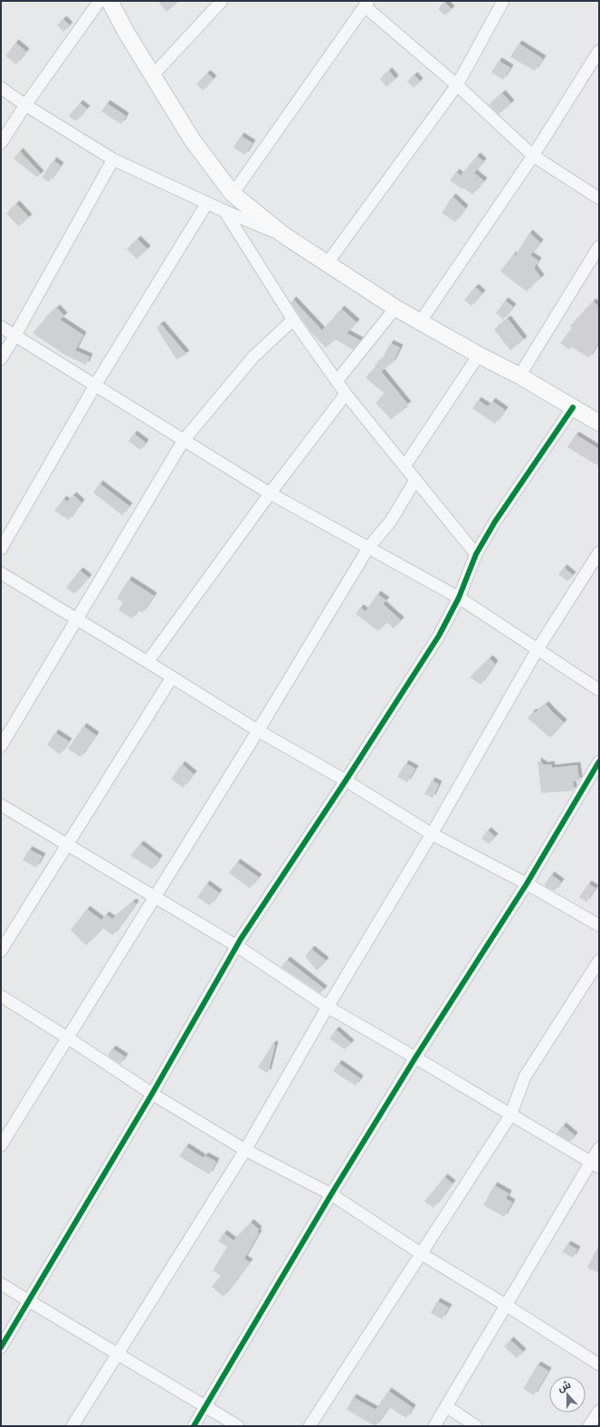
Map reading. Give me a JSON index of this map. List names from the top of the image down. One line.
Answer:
{"north":"top"}
